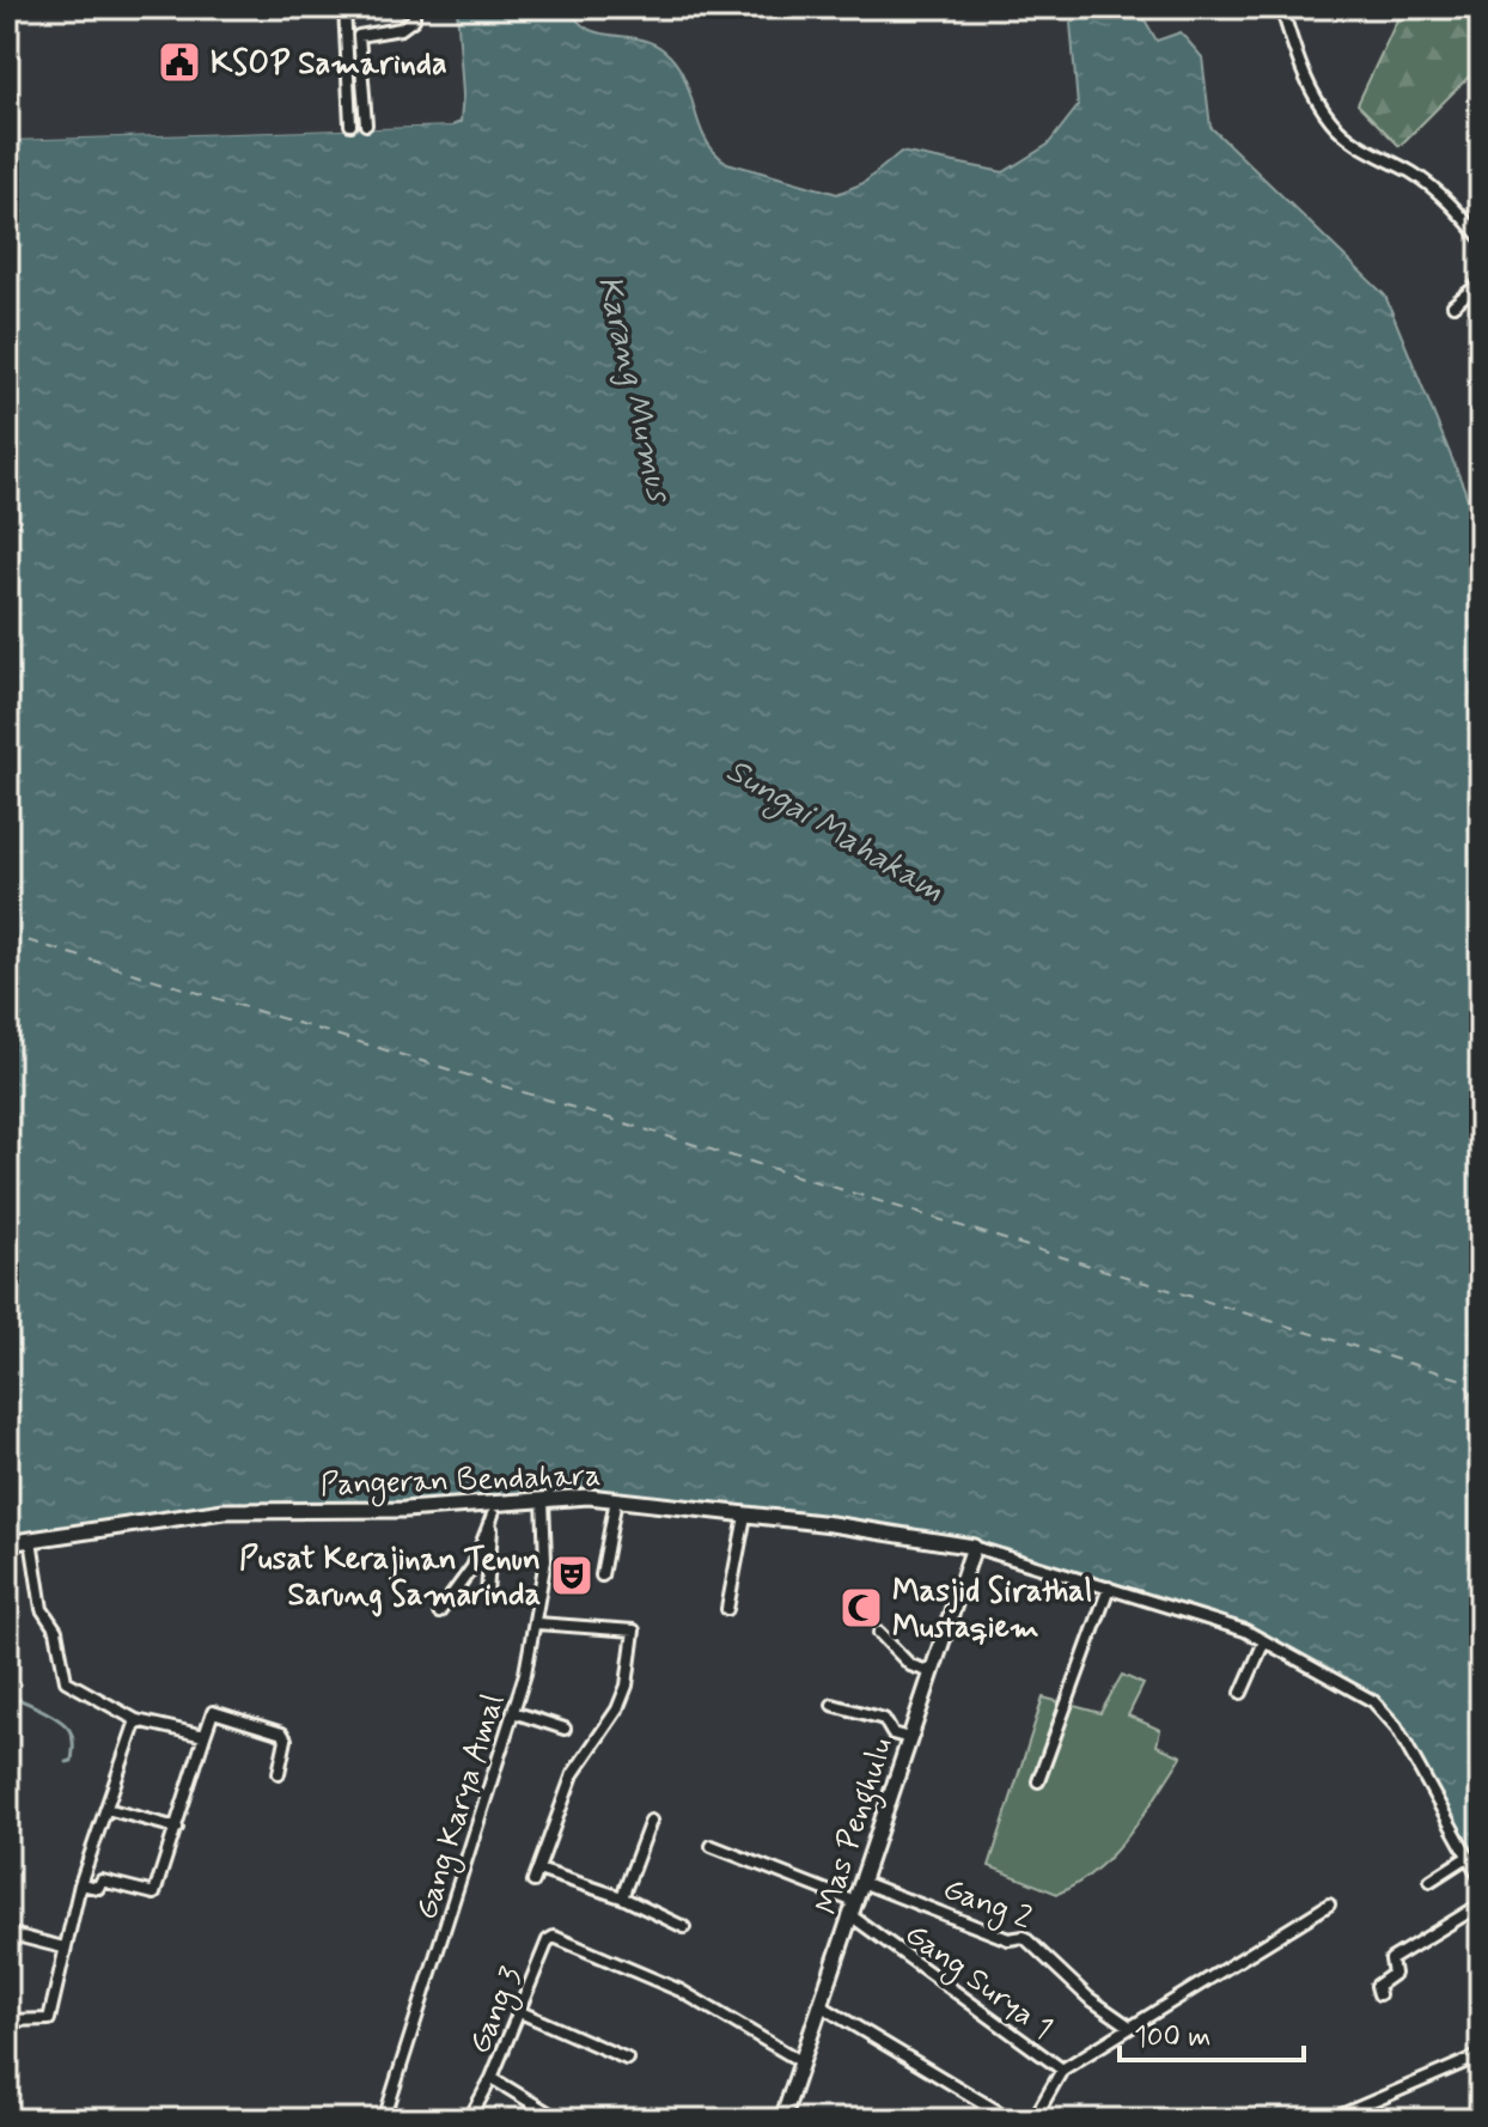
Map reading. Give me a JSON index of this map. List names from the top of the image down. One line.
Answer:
{"streets":{"street":["Pangeran Bendahara","Gang Karya Amal","Mas Penghulu","Gang 2","Gang Surya 1","Gang 3"]},"crossings":[["Pangeran Bendahara","Gang Karya Amal"],["Pangeran Bendahara","Mas Penghulu"],["Mas Penghulu","Gang 2"],["Mas Penghulu","Gang Surya 1"],["Mas Penghulu","Gang 3"],["Gang 2","Gang Surya 1"]],"water":["Karang Mumus","Sungai Mahakam"],"places":{"public building":["KSOP Samarinda"],"theatre":["Pusat Kerajinan Tenun Sarung Samarinda"],"mosque":["Masjid Sirathal Mustaqiem"]},"scale_bar":"100 m"}
